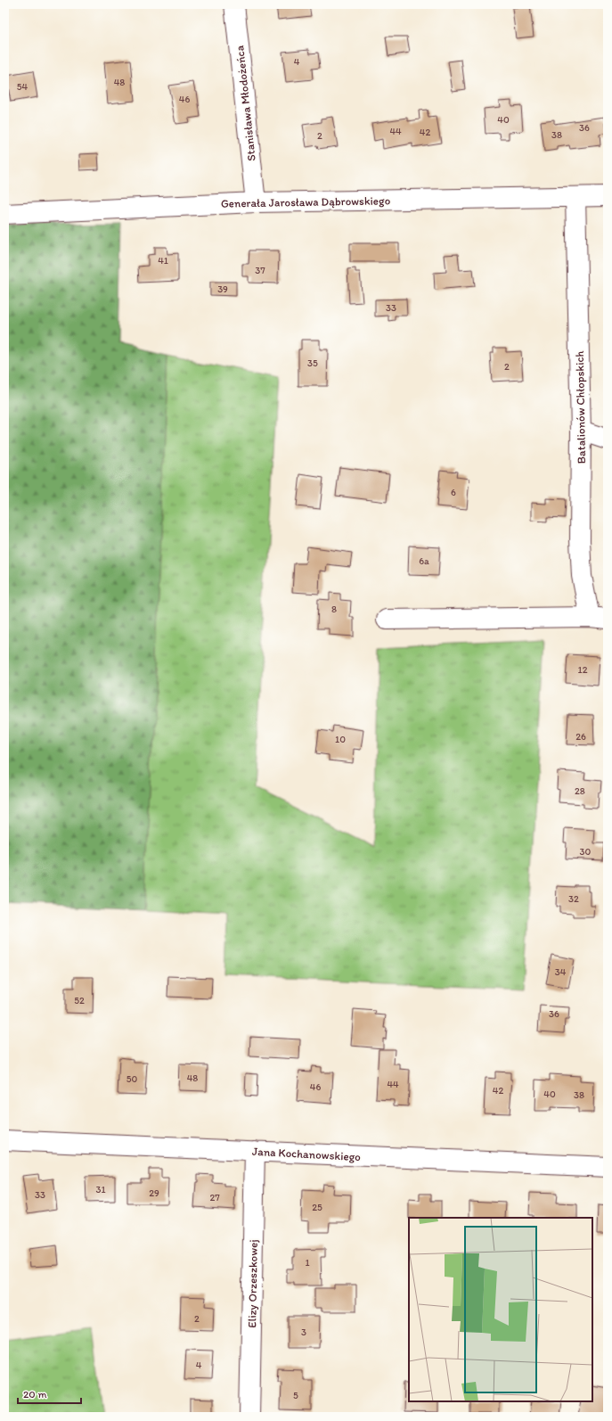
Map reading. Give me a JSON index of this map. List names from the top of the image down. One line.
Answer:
{"streets":{"street":["Stanisława Młodożeńca","Generała Jarosława Dąbrowskiego","Batalionów Chłopskich","Jana Kochanowskiego","Elizy Orzeszkowej"]},"crossings":[["Stanisława Młodożeńca","Generała Jarosława Dąbrowskiego"],["Generała Jarosława Dąbrowskiego","Batalionów Chłopskich"],["Jana Kochanowskiego","Elizy Orzeszkowej"]],"house_numbers":["4","48","54","46","40","36","44","42","38","2","41","37","39","33","35","2","6","6a","8","12","26","10","28","30","32","34","52","36","48","50","44","46","42","40","38","31","29","33","27","25","1","2","3","4","5"],"scale_bar":"20 m"}
